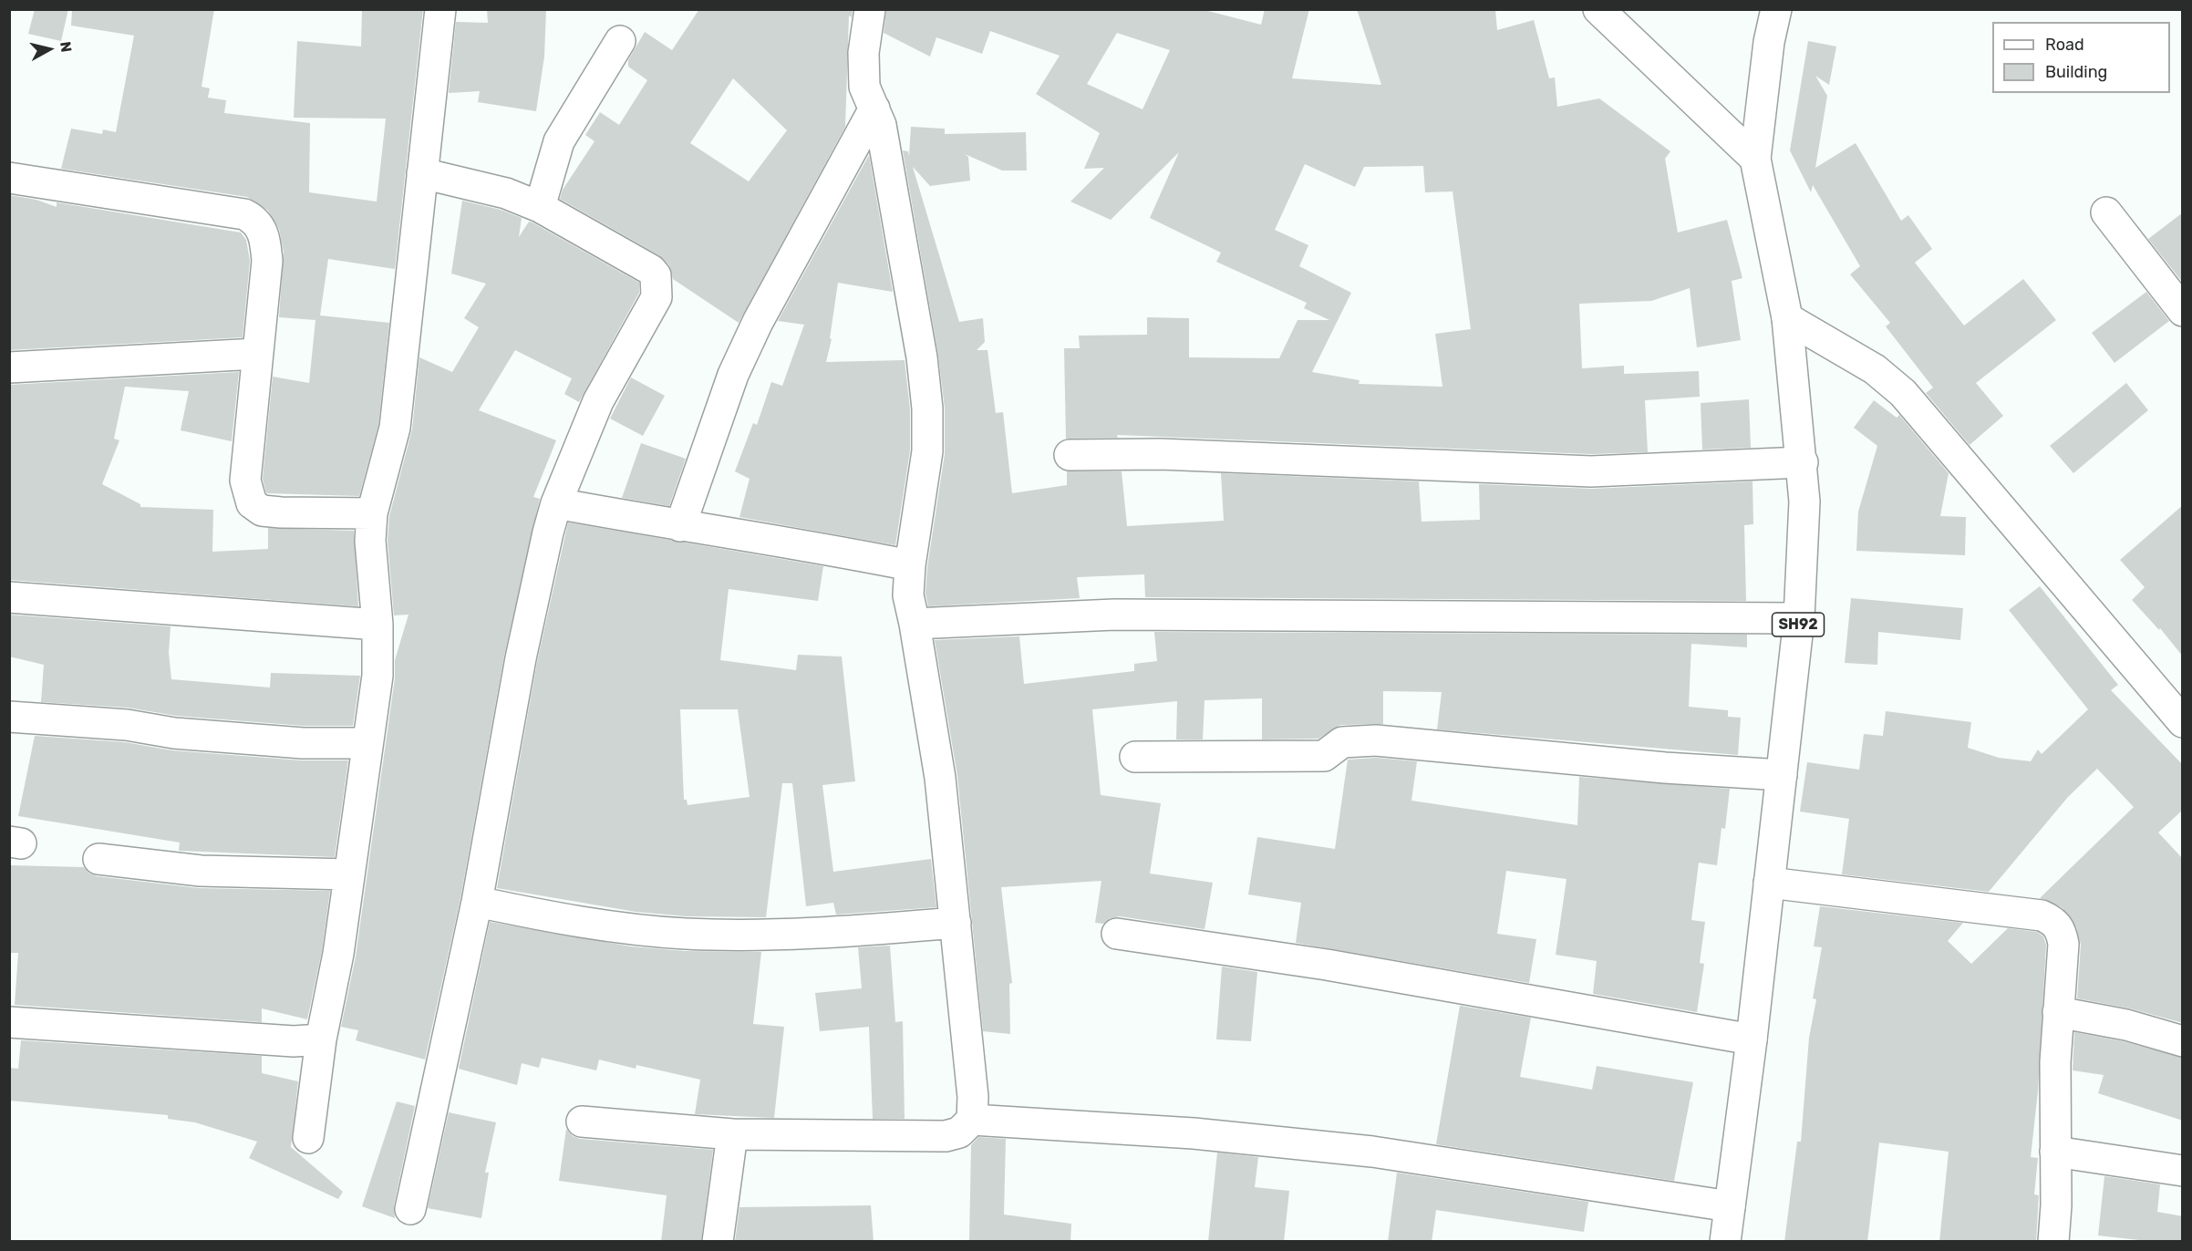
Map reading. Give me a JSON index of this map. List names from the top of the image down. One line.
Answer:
{"streets":{"street":["SH92"]},"legend":["Road","Building"],"north":"right"}
